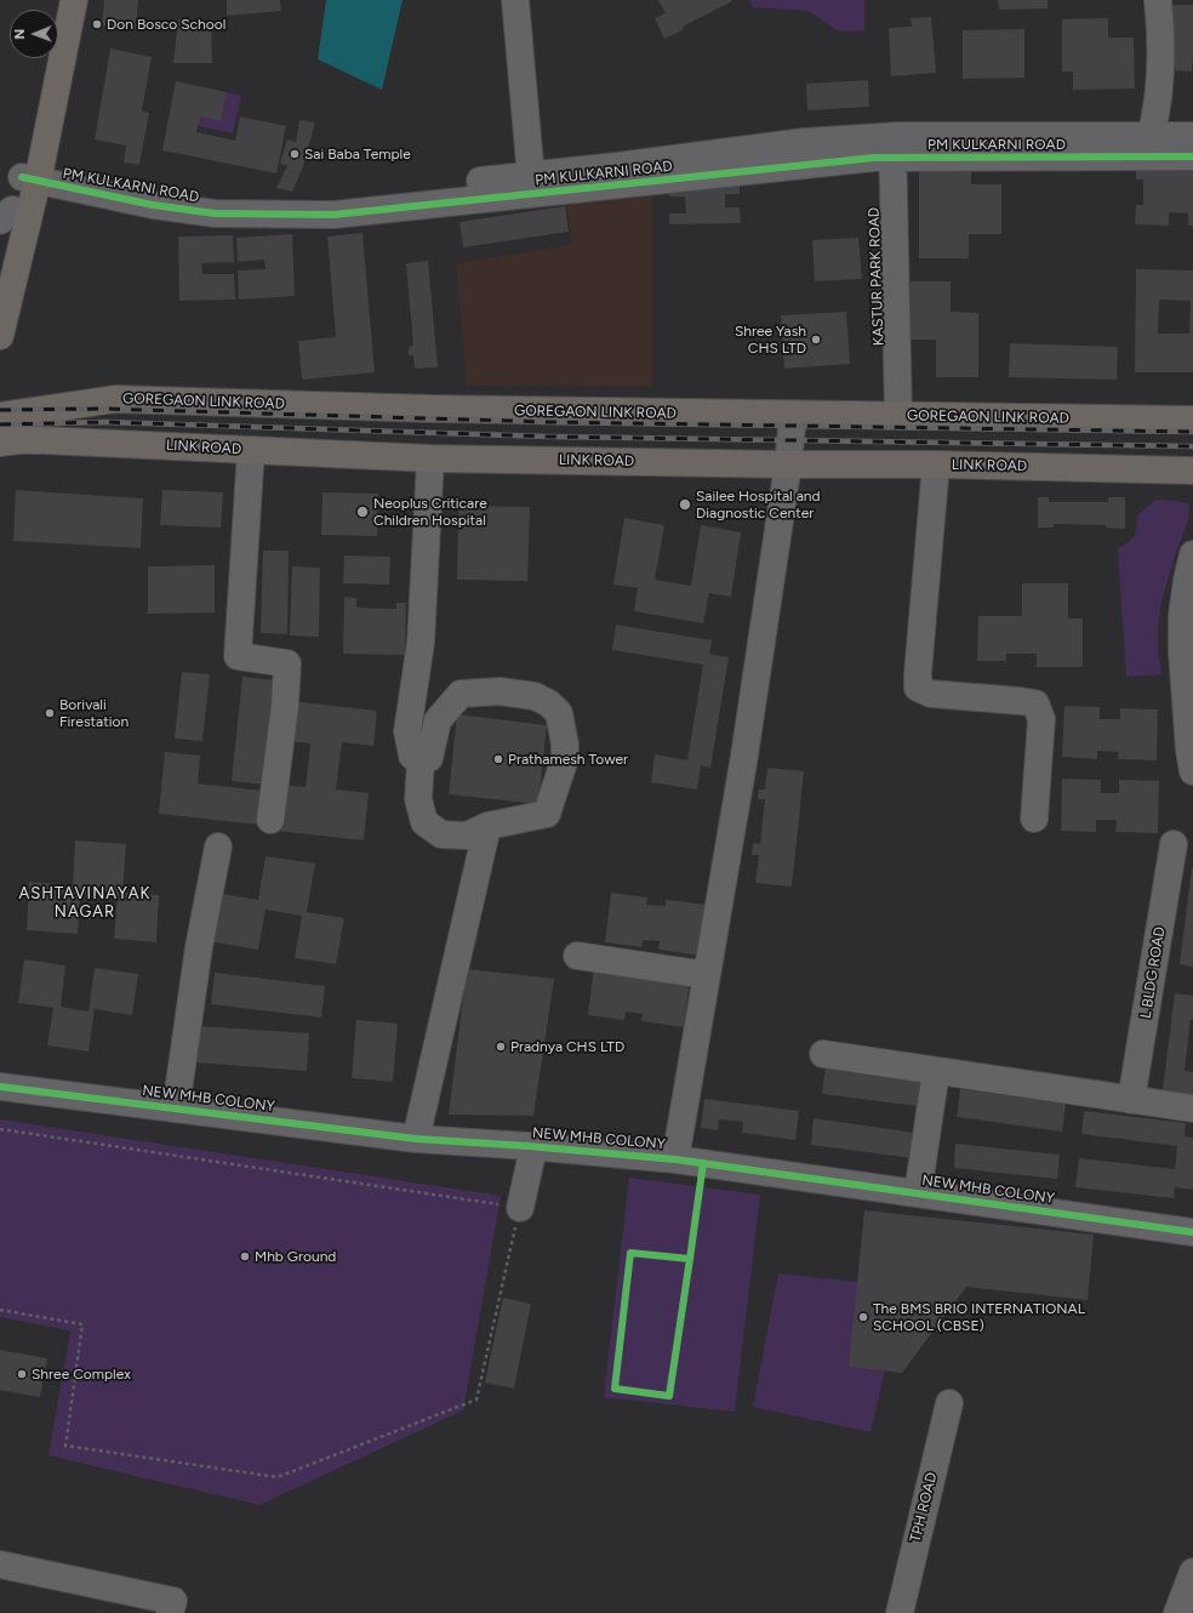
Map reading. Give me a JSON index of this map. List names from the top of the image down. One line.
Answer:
{"streets":{"main road":["GOREGAON LINK ROAD","LINK ROAD"],"street":["PM KULKARNI ROAD","KASTUR PARK ROAD","L BLDG ROAD","NEW MHB COLONY","TPH ROAD"]},"crossings":[["PM KULKARNI ROAD","KASTUR PARK ROAD"],["KASTUR PARK ROAD","GOREGAON LINK ROAD"]],"districts":["ASHTAVINAYAK NAGAR"],"places":["Don Bosco School","Sai Baba Temple","Shree Yash CHS LTD","Sailee Hospital and Diagnostic Center","Neoplus Criticare Children Hospital","Borivali Firestation","Prathamesh Tower","Pradnya CHS LTD","Mhb Ground","The BMS BRIO INTERNATIONAL SCHOOL (CBSE)","Shree Complex"],"north":"left"}
